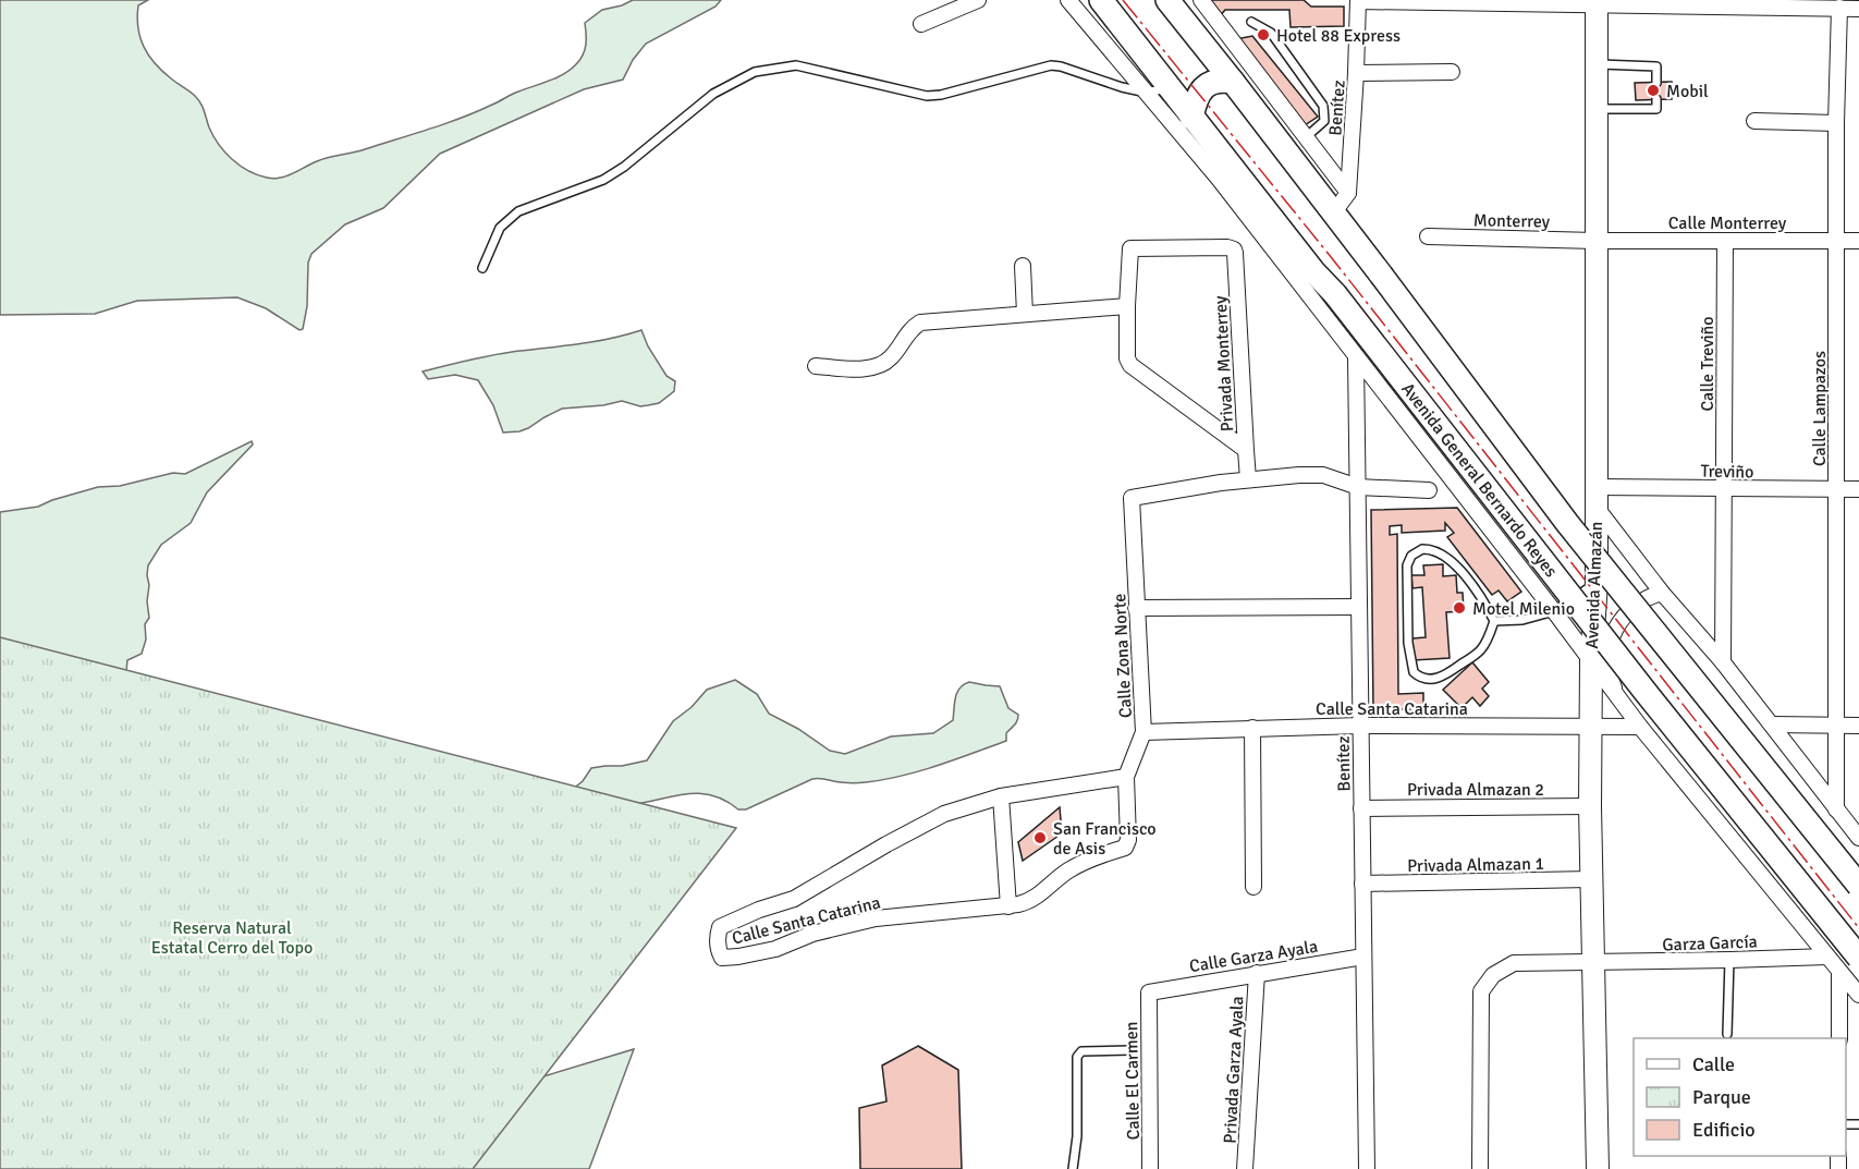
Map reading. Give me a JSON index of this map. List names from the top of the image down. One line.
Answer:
{"streets":{"main road":["Avenida General Bernardo Reyes","Avenida Almazán"],"street":["Benítez","Monterrey","Calle Monterrey","Privada Monterrey","Calle Treviño","Calle Lampazos","Treviño","Calle Zona Norte","Calle Santa Catarina","Privada Almazan 2","Privada Almazan 1","Garza García","Calle Garza Ayala","Privada Garza Ayala","Calle El Carmen"]},"crossings":[["Benítez","Calle Santa Catarina"],["Benítez","Privada Almazan 2"],["Benítez","Privada Almazan 1"],["Benítez","Calle Garza Ayala"],["Monterrey","Calle Monterrey"],["Monterrey","Avenida Almazán"],["Calle Monterrey","Calle Treviño"],["Calle Monterrey","Calle Lampazos"],["Calle Monterrey","Avenida Almazán"],["Privada Monterrey","Calle Zona Norte"],["Calle Treviño","Treviño"],["Calle Lampazos","Treviño"],["Treviño","Avenida Almazán"],["Avenida Almazán","Calle Santa Catarina"],["Avenida Almazán","Privada Almazan 2"],["Avenida Almazán","Privada Almazan 1"],["Avenida Almazán","Garza García"],["Calle Zona Norte","Calle Santa Catarina"],["Calle Garza Ayala","Privada Garza Ayala"],["Calle Garza Ayala","Calle El Carmen"]],"parks":["Reserva Natural Estatal Cerro del Topo"],"places":["Hotel 88 Express","Mobil","Motel Milenio","San Francisco de Asis"],"legend":["Calle","Parque","Edificio"]}
